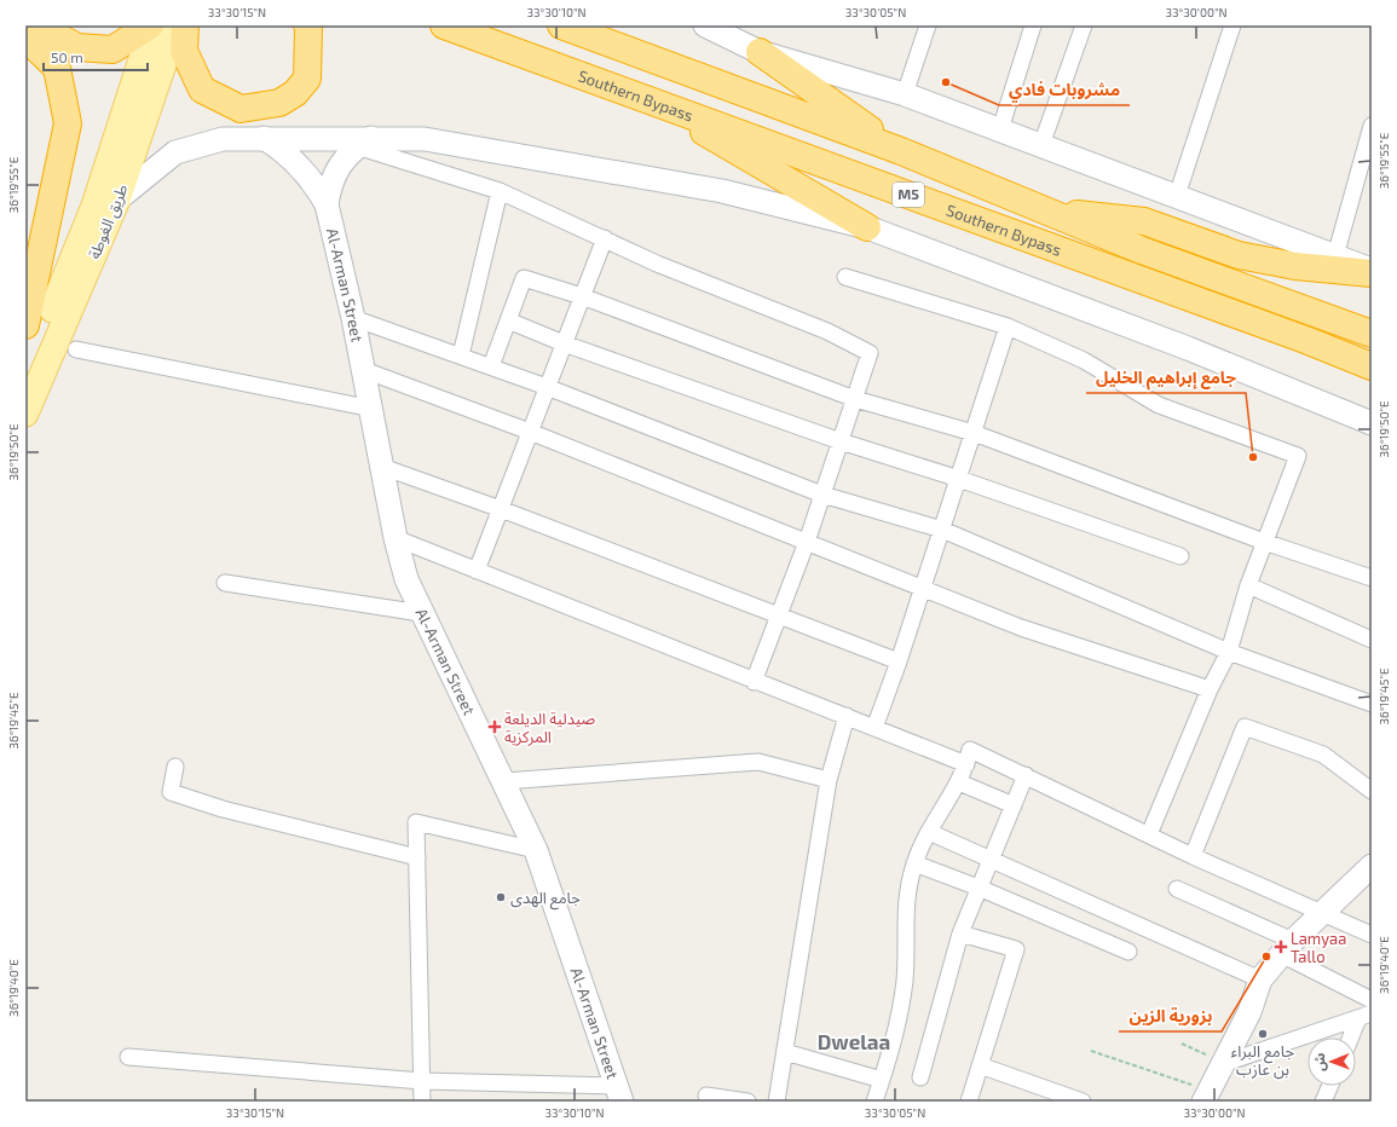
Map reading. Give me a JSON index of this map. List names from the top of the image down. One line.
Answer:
{"streets":{"highway":["Southern Bypass","M5"],"main road":["طريق الغوطة","Al-Arman Street"]},"districts":["Dwelaa"],"places":{"other":["مشروبات فادي","جامع إبراهيم الخليل","جامع الهدى","بزورية الزين","جامع البراء بن عازب"],"health":["صيدلية الديلعة المركزية","Lamyaa Tallo"]},"scale_bar":"50 m","north":"left","coordinates":["33°30'15\"N","33°30'10\"N","33°30'05\"N","33°30'00\"N","36°19'55\"E","36°19'50\"E","36°19'45\"E","36°19'40\"E"]}
